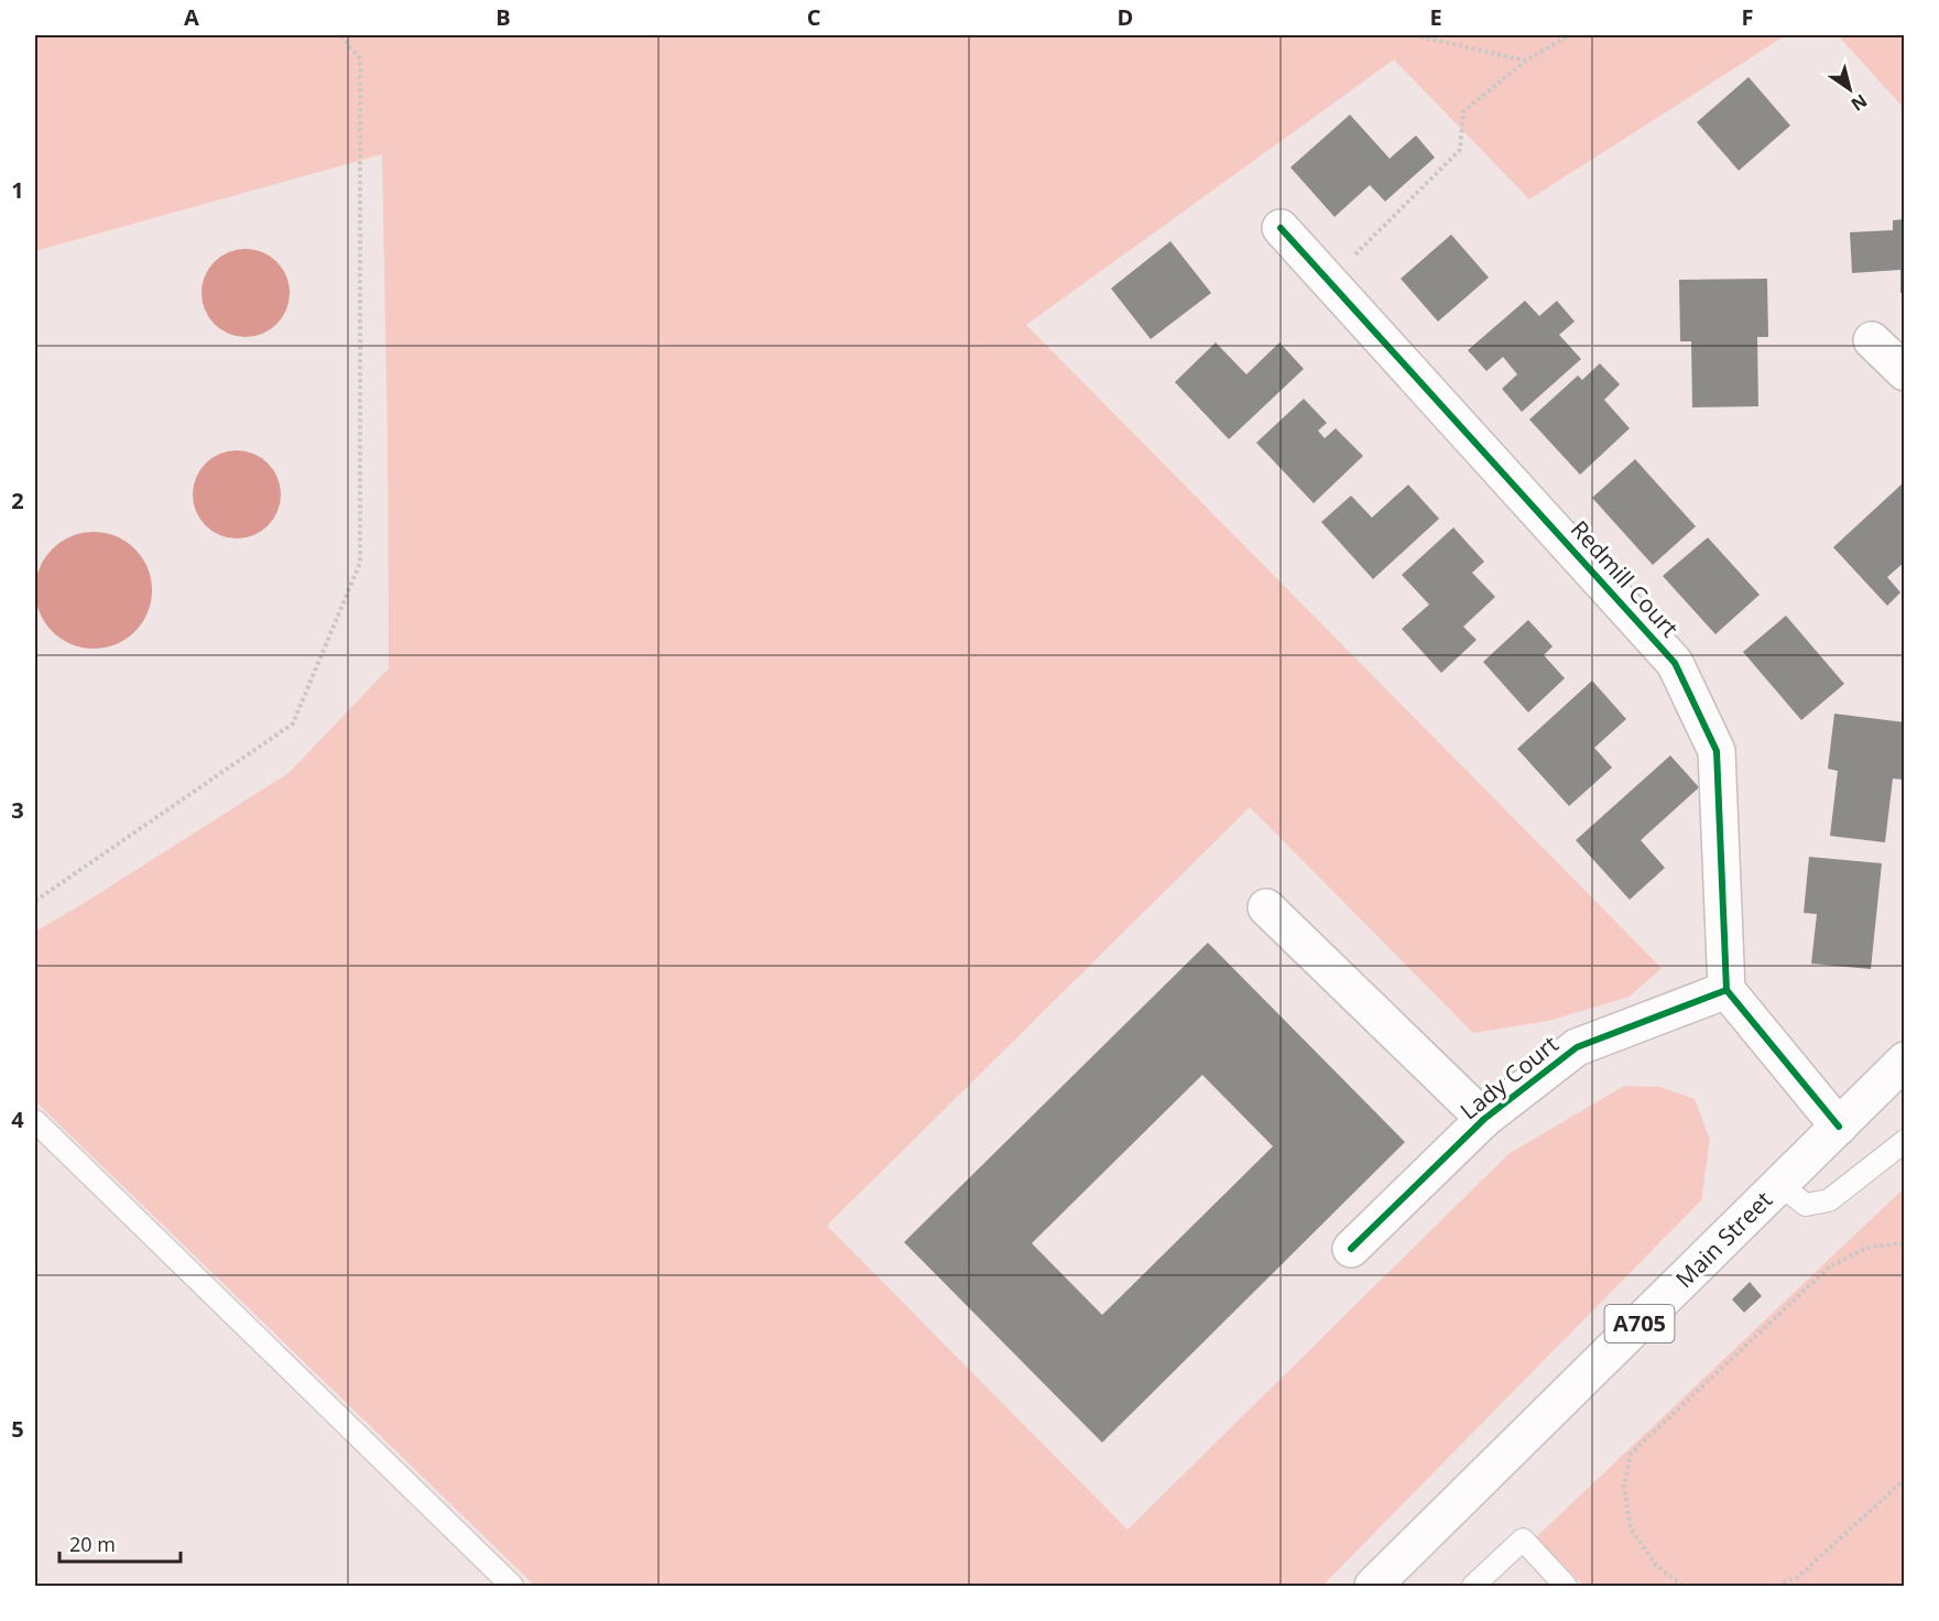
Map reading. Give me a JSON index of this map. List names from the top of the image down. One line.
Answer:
{"streets":{"street":["Redmill Court","Lady Court","Main Street","A705"]},"crossings":[["Redmill Court","Lady Court"]],"scale_bar":"20 m","north":"bottom right","grid":{"columns":["A","B","C","D","E","F"],"rows":["1","2","3","4","5"]}}
